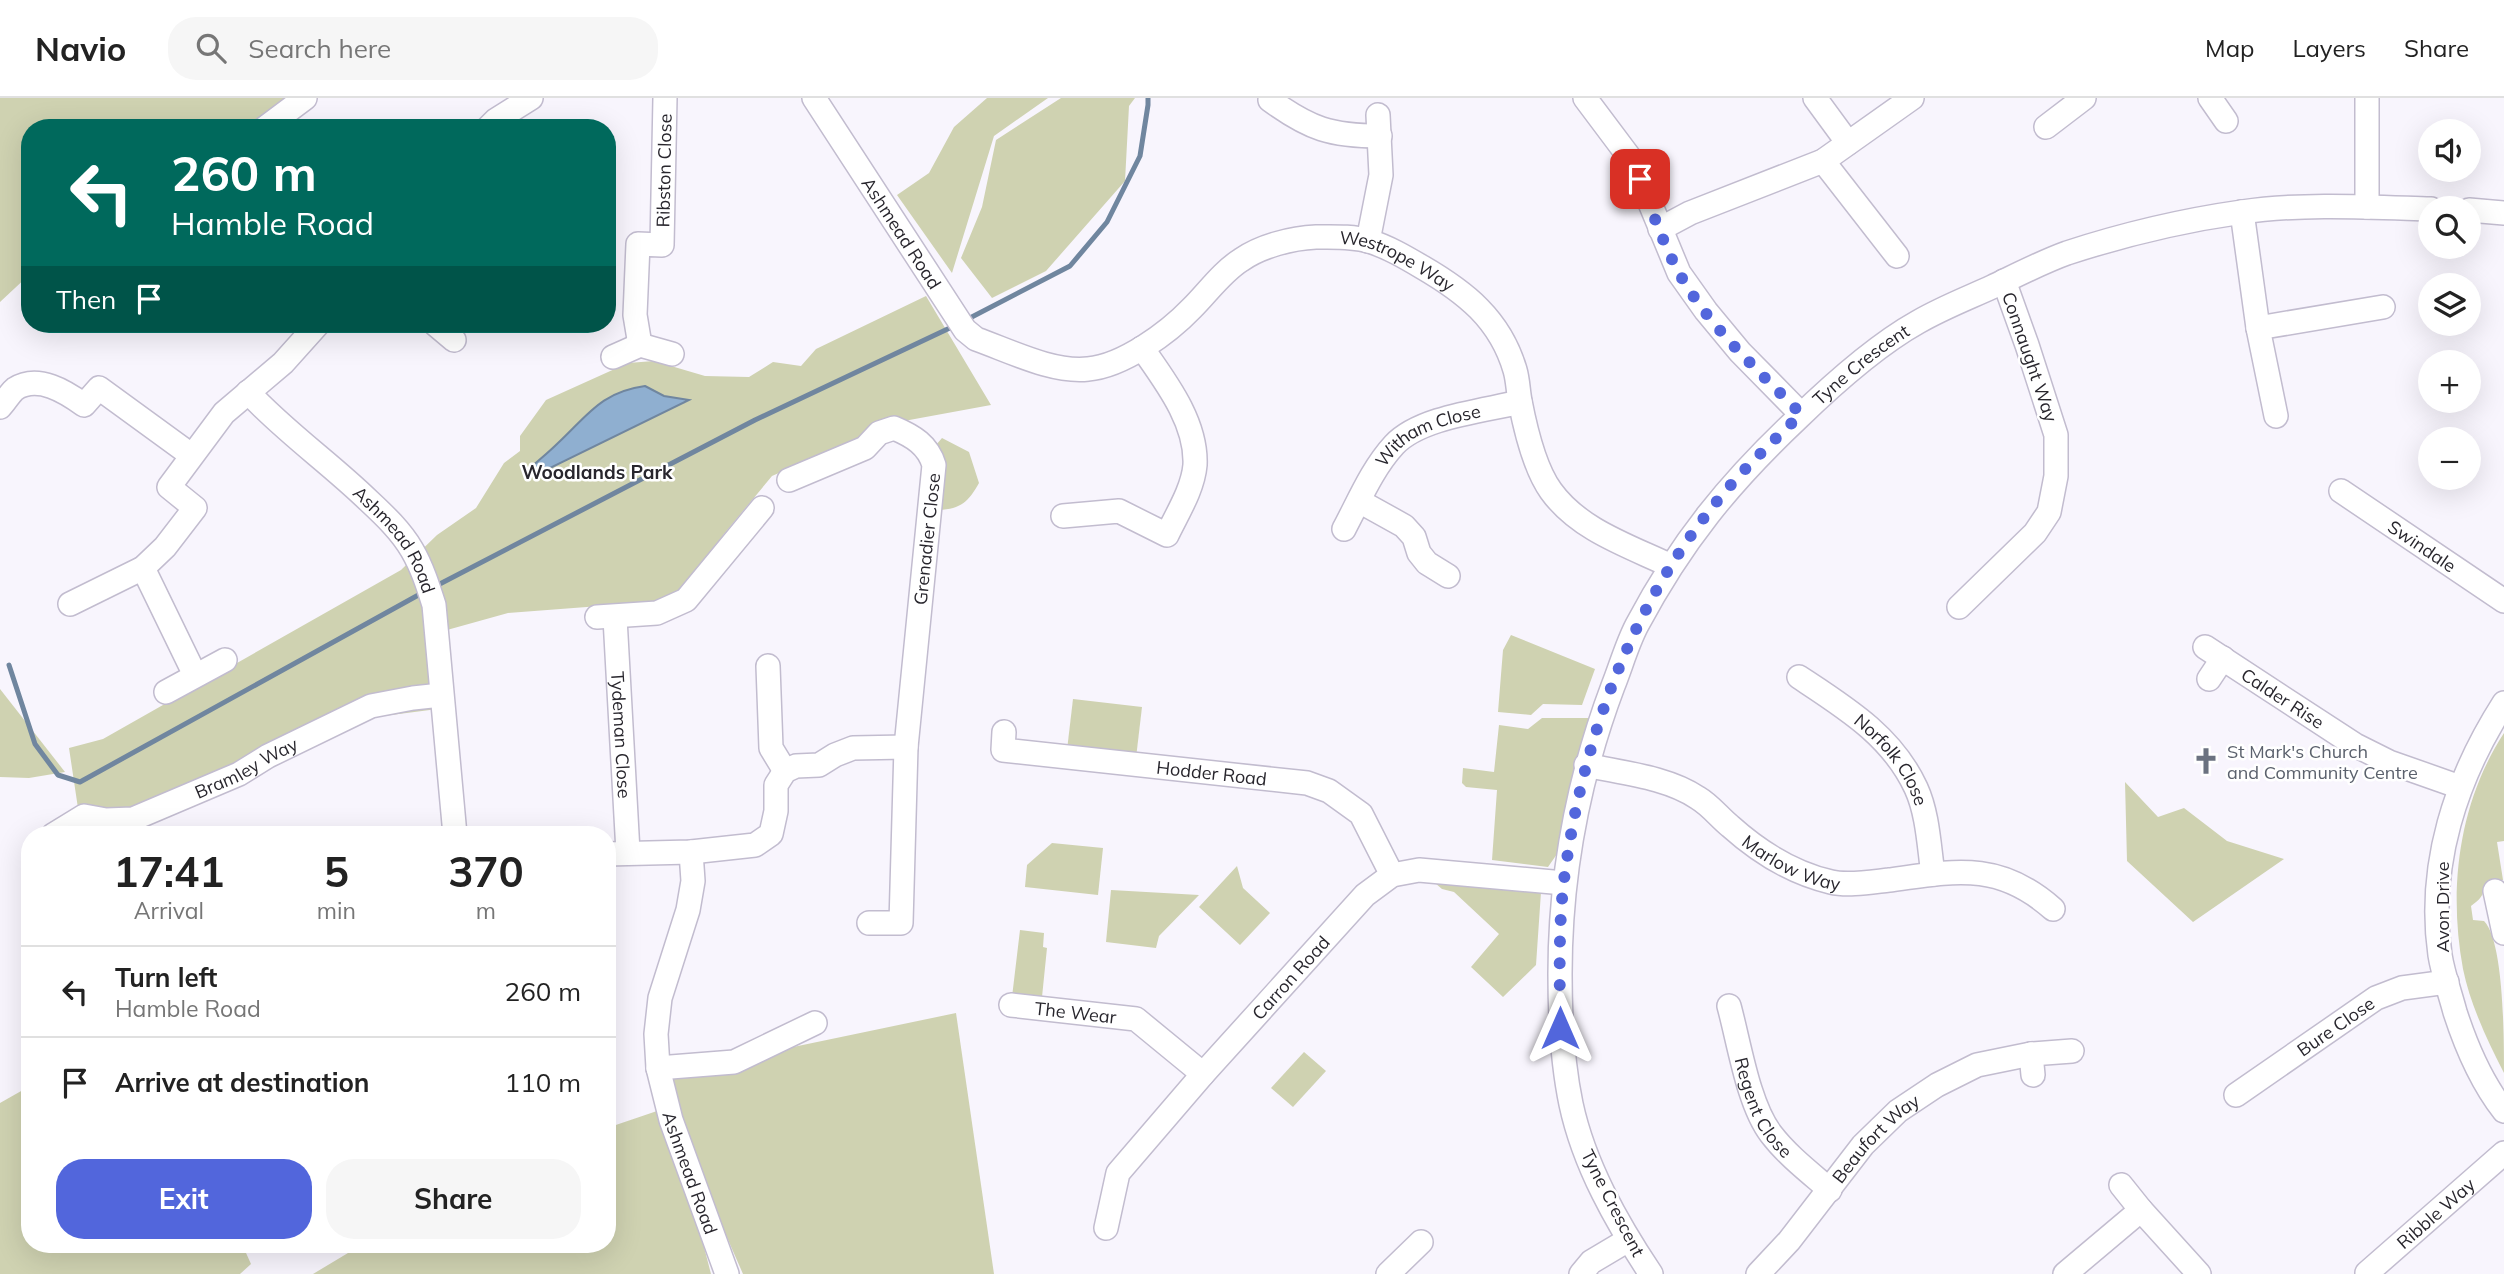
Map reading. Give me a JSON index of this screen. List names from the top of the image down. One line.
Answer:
{"streets":{"street":["Ribston Close","Ashmead Road","Westrope Way","Connaught Way","Tyne Crescent","Witham Close","Grenadier Close","Swindale","Calder Rise","Tydeman Close","Norfolk Close","Bramley Way","Hodder Road","Marlow Way","Avon Drive","Carron Road","The Wear","Bure Close","Regent Close","Beaufort Way","Ribble Way"]},"crossings":[["Ashmead Road","Westrope Way"],["Ashmead Road","Bramley Way"],["Westrope Way","Tyne Crescent"],["Westrope Way","Witham Close"],["Connaught Way","Tyne Crescent"],["Tyne Crescent","Marlow Way"],["Tyne Crescent","Carron Road"],["Calder Rise","Avon Drive"],["Norfolk Close","Marlow Way"],["Hodder Road","Carron Road"],["Avon Drive","Bure Close"],["Carron Road","The Wear"],["Regent Close","Beaufort Way"]],"districts":["Woodlands Park"],"places":{"church":["St Mark's Church and Community Centre"]},"page":{"header":"Navio","search":"Search here","nav":["Map","Layers","Share"],"map_buttons":["+","−"],"turn":["260 m","Hamble Road"],"then":"Then","eta":["17:41","Arrival","5","min","370","m"],"list":[{"name":"Turn left","note":"Hamble Road","value":"260 m"},{"name":"Arrive at destination","value":"110 m"}],"buttons":["Exit","Share"]}}
